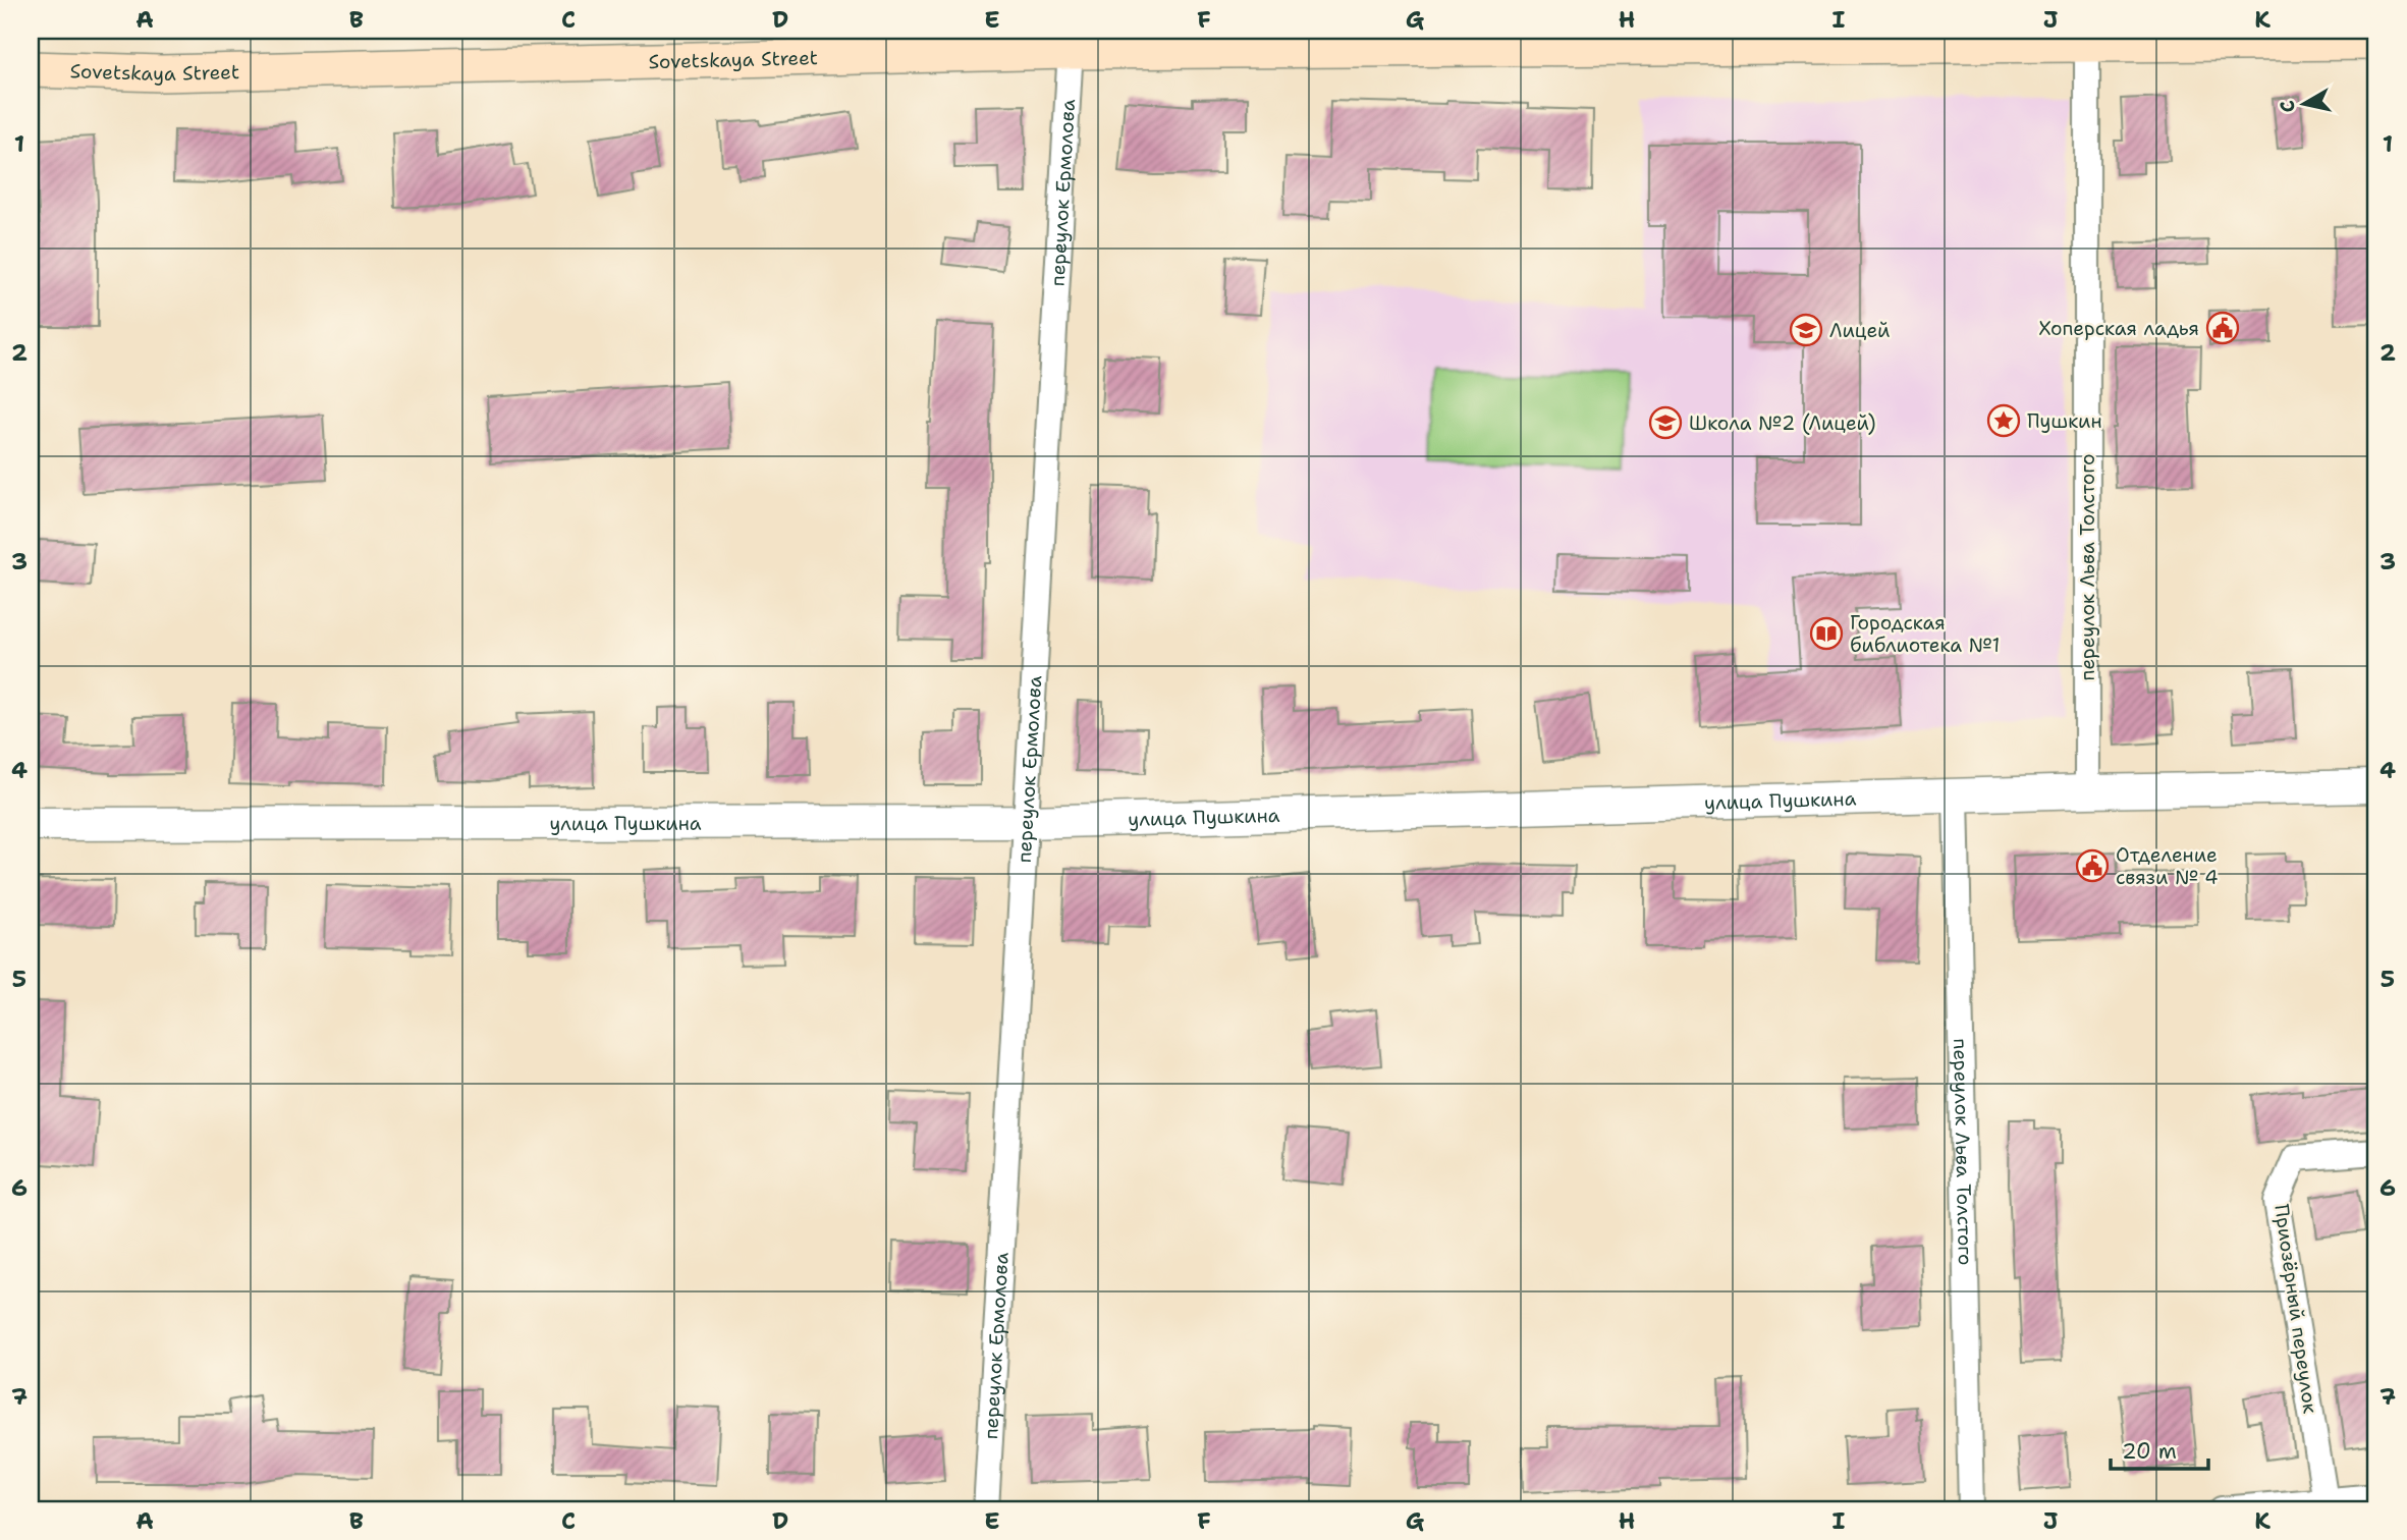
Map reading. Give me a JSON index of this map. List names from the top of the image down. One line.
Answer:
{"streets":{"main road":["Sovetskaya Street"],"street":["переулок Ермолова","переулок Льва Толстого","улица Пушкина","Приозёрный переулок"]},"crossings":[["Sovetskaya Street","переулок Ермолова"],["Sovetskaya Street","переулок Льва Толстого"],["переулок Ермолова","улица Пушкина"],["переулок Льва Толстого","улица Пушкина"]],"places":{"public building":["Хоперская ладья","Отделение связи № 4"],"school or university":["Лицей","Школа №2 (Лицей)"],"place":["Пушкин"],"library":["Городская библиотека №1"]},"scale_bar":"20 m","north":"left","grid":{"columns":["A","B","C","D","E","F","G","H","I","J","K"],"rows":["1","2","3","4","5","6","7"]}}
